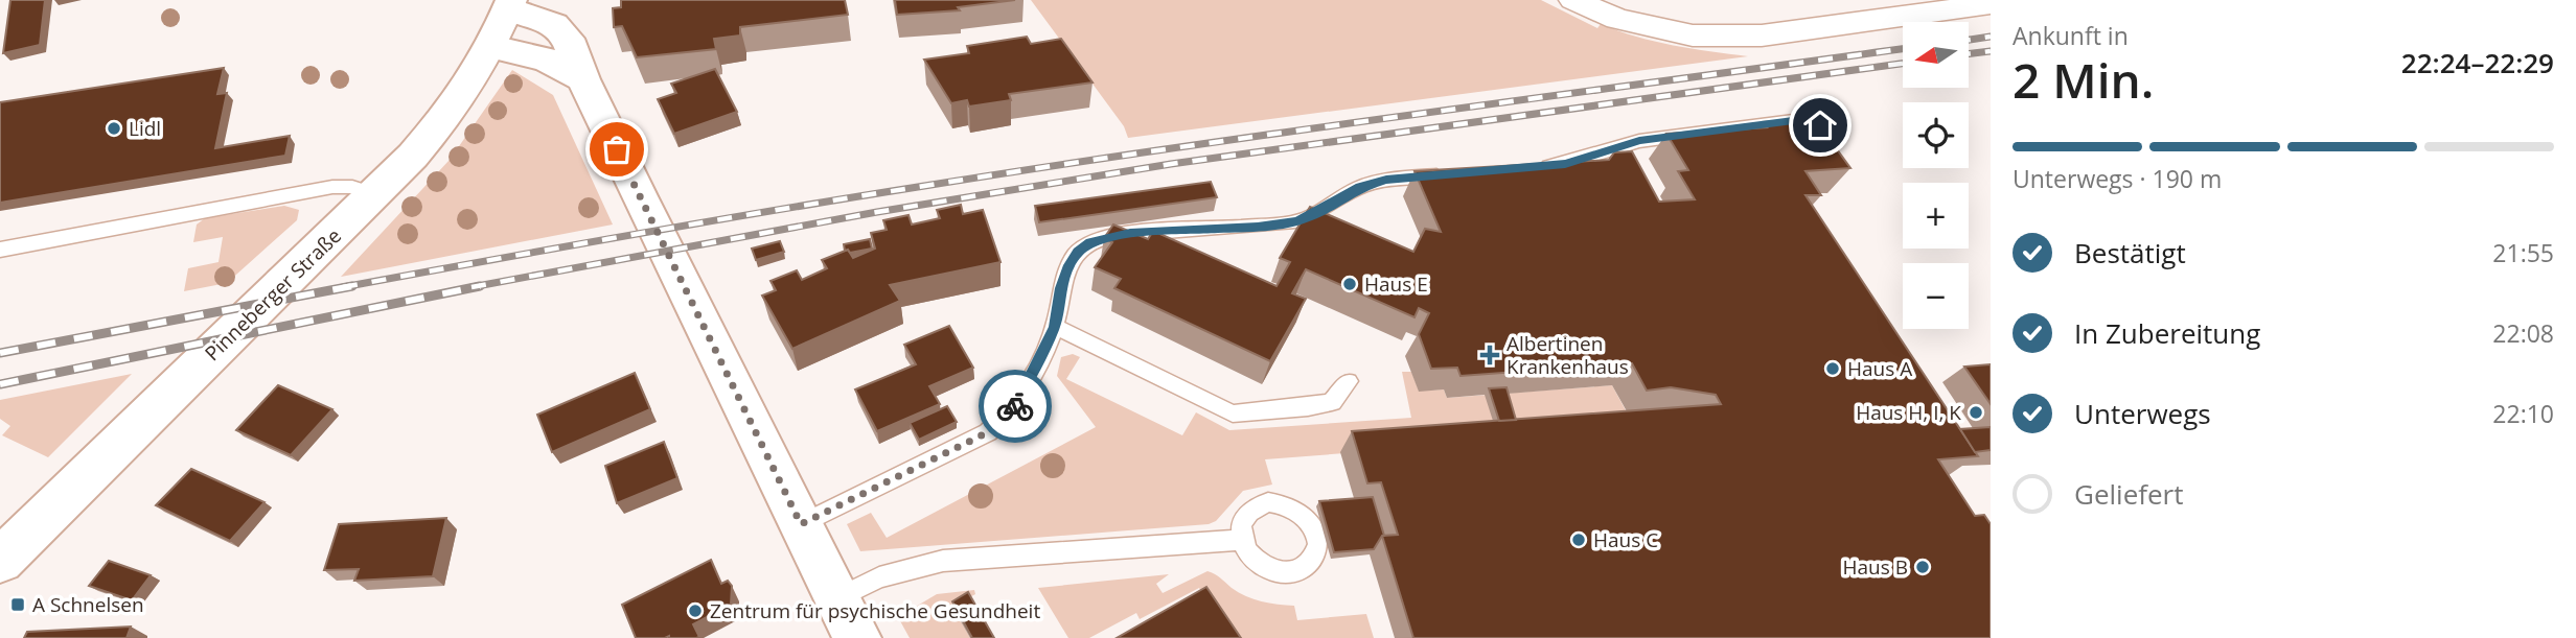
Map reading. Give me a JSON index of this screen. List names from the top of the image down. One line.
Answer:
{"streets":{"street":["Pinneberger Straße"]},"places":{"other":["Lidl","Haus E","Haus A","Haus H, I, K","Haus C","Haus B","Zentrum für psychische Gesundheit"],"health":["Albertinen Krankenhaus"],"transit":["A Schnelsen"]},"north":"left","page":{"heading":["2 Min.","Ankunft in","22:24–22:29"],"map_buttons":["+","−"],"bar":"Unterwegs · 190 m","list":[["Bestätigt","21:55"],["In Zubereitung","22:08"],["Unterwegs","22:10"],"Geliefert"]}}
